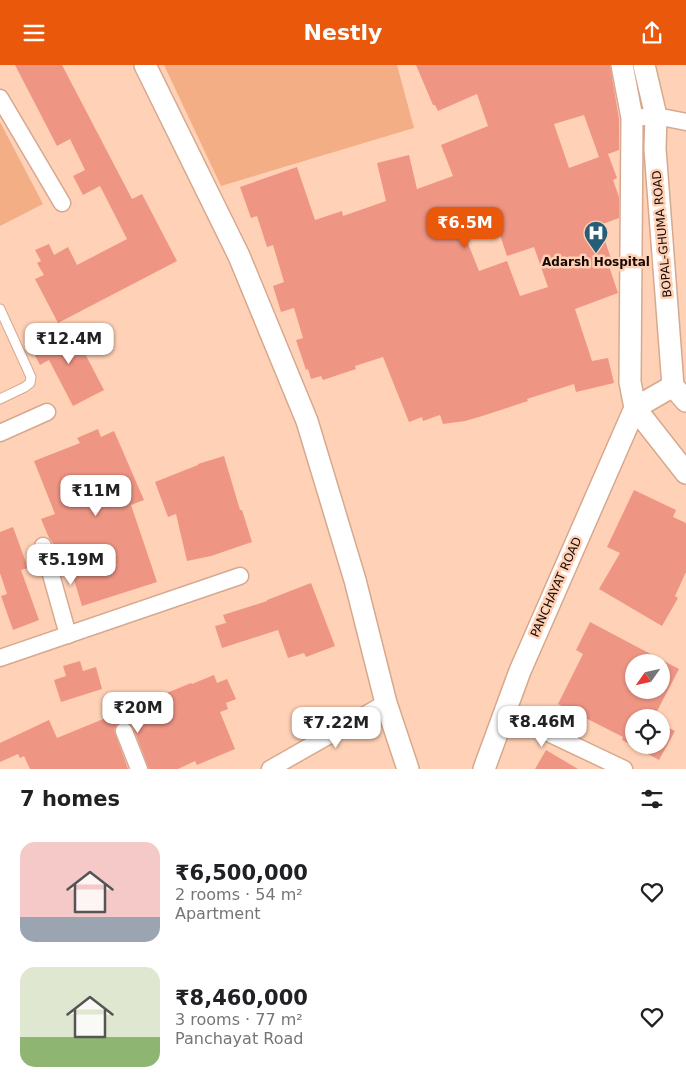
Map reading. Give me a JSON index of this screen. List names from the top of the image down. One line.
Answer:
{"streets":{"street":["BOPAL-GHUMA ROAD","PANCHAYAT ROAD"]},"places":{"hospital":["Adarsh Hospital"]},"north":"bottom left","page":{"header":"Nestly","price":["₹6.5M","₹12.4M","₹11M","₹5.19M","₹20M","₹8.46M","₹7.22M"],"heading":"7 homes","list":[{"name":"₹6,500,000","note":"2 rooms · 54 m² · Apartment"},{"name":"₹8,460,000","note":"3 rooms · 77 m² · Panchayat Road"}]}}
